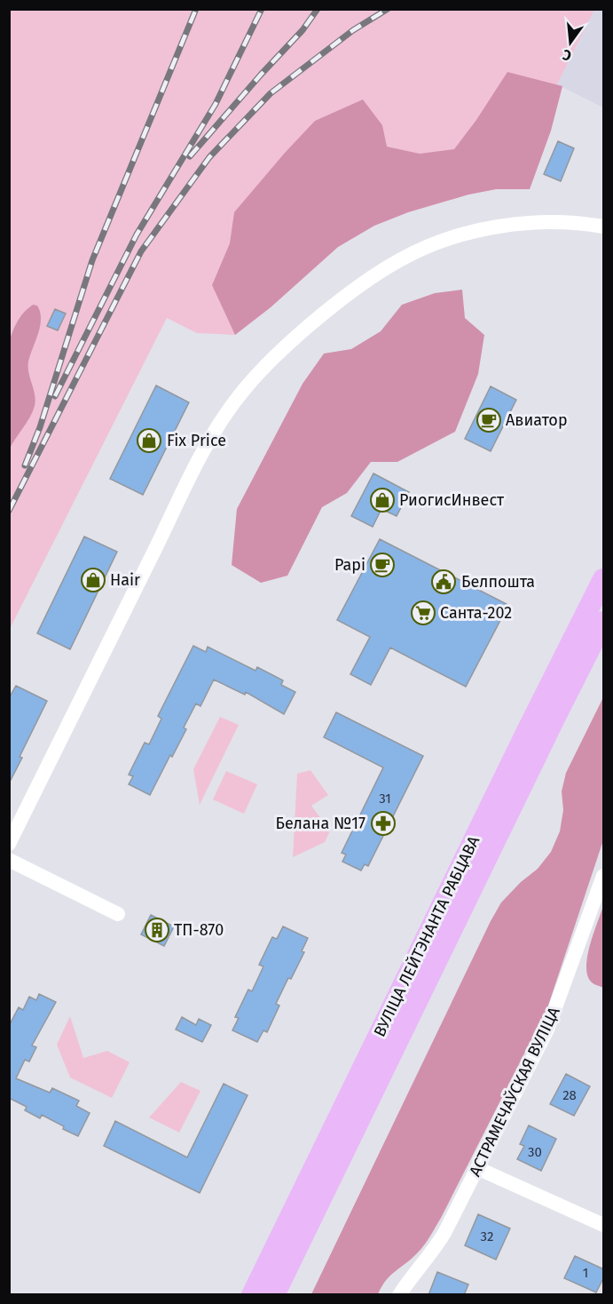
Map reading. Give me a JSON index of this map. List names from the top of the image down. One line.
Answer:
{"streets":{"highway":["ВУЛІЦА ЛЕЙТЭНАНТА РАБЦАВА"],"street":["АСТРАМЕЧАЎСКАЯ ВУЛІЦА"]},"places":{"cafe":["Авиатор","Papi"],"shop":["Fix Price","РиогисИнвест","Hair"],"public building":["Белпошта"],"supermarket":["Санта-202"],"pharmacy":["Белана №17"],"building":["ТП-870"]},"house_numbers":["31","28","30","32","1"],"north":"bottom"}
